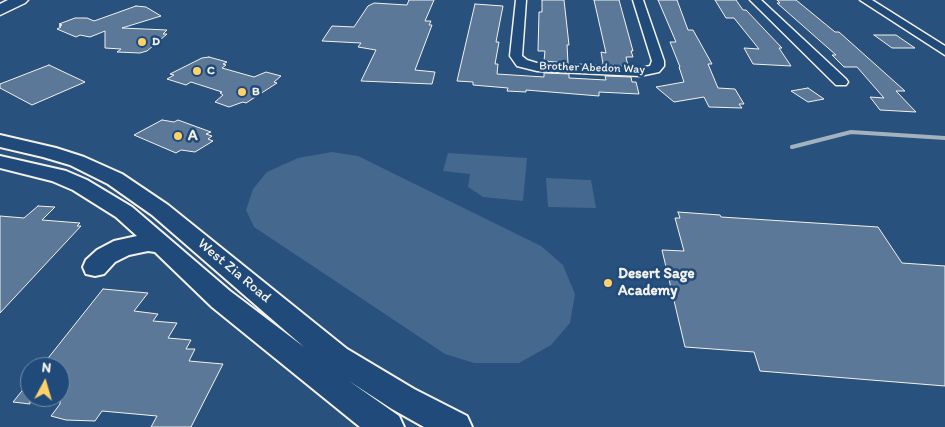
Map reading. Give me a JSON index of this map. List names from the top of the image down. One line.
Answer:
{"streets":{"street":["Brother Abedon Way","West Zia Road"]},"places":["D","C","B","A","Desert Sage Academy"],"north":"top"}
